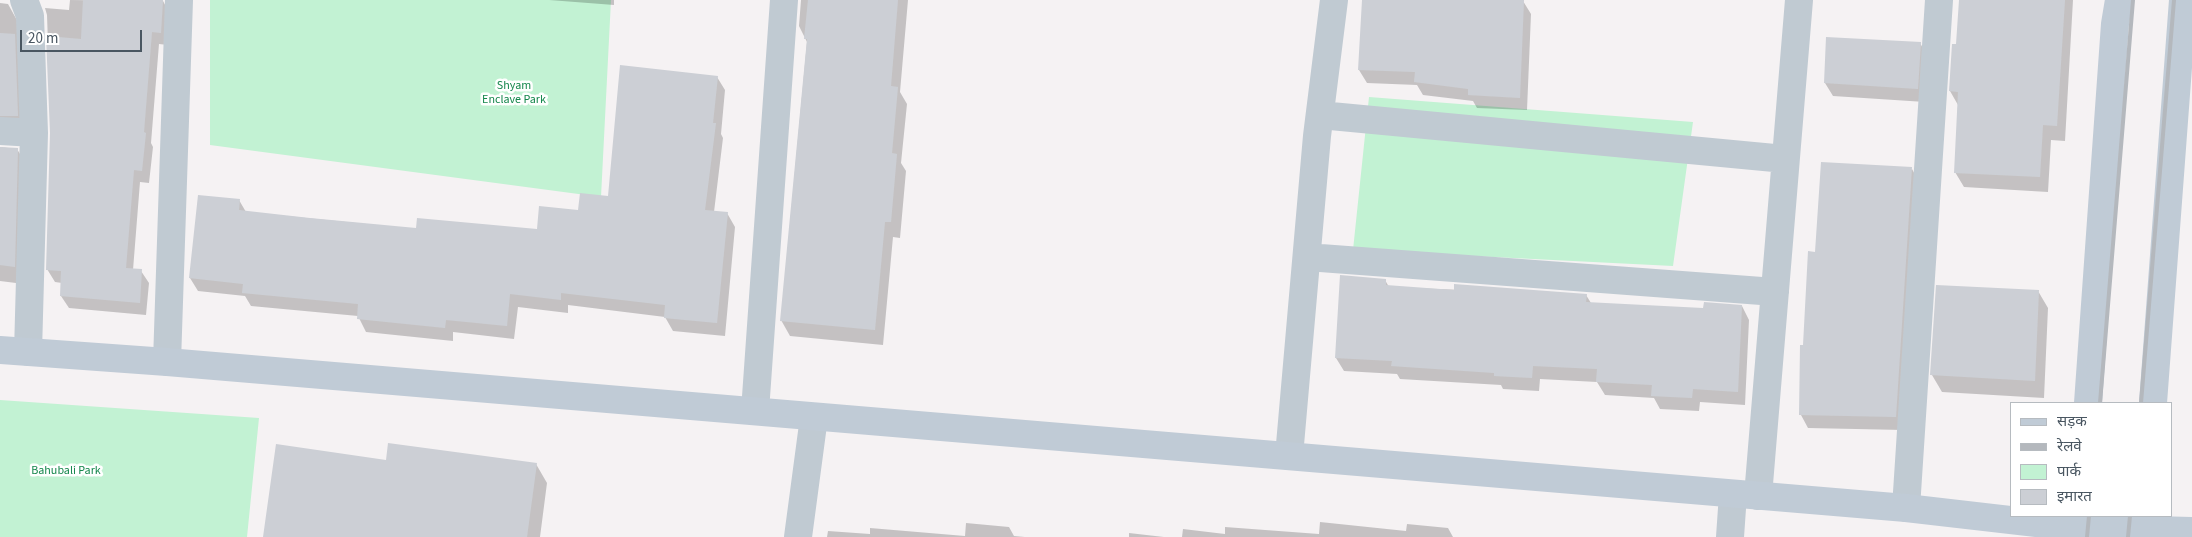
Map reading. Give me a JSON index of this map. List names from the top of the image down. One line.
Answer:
{"parks":["Shyam Enclave Park","Bahubali Park"],"legend":["सड़क","रेलवे","पार्क","इमारत"],"scale_bar":"20 m"}
